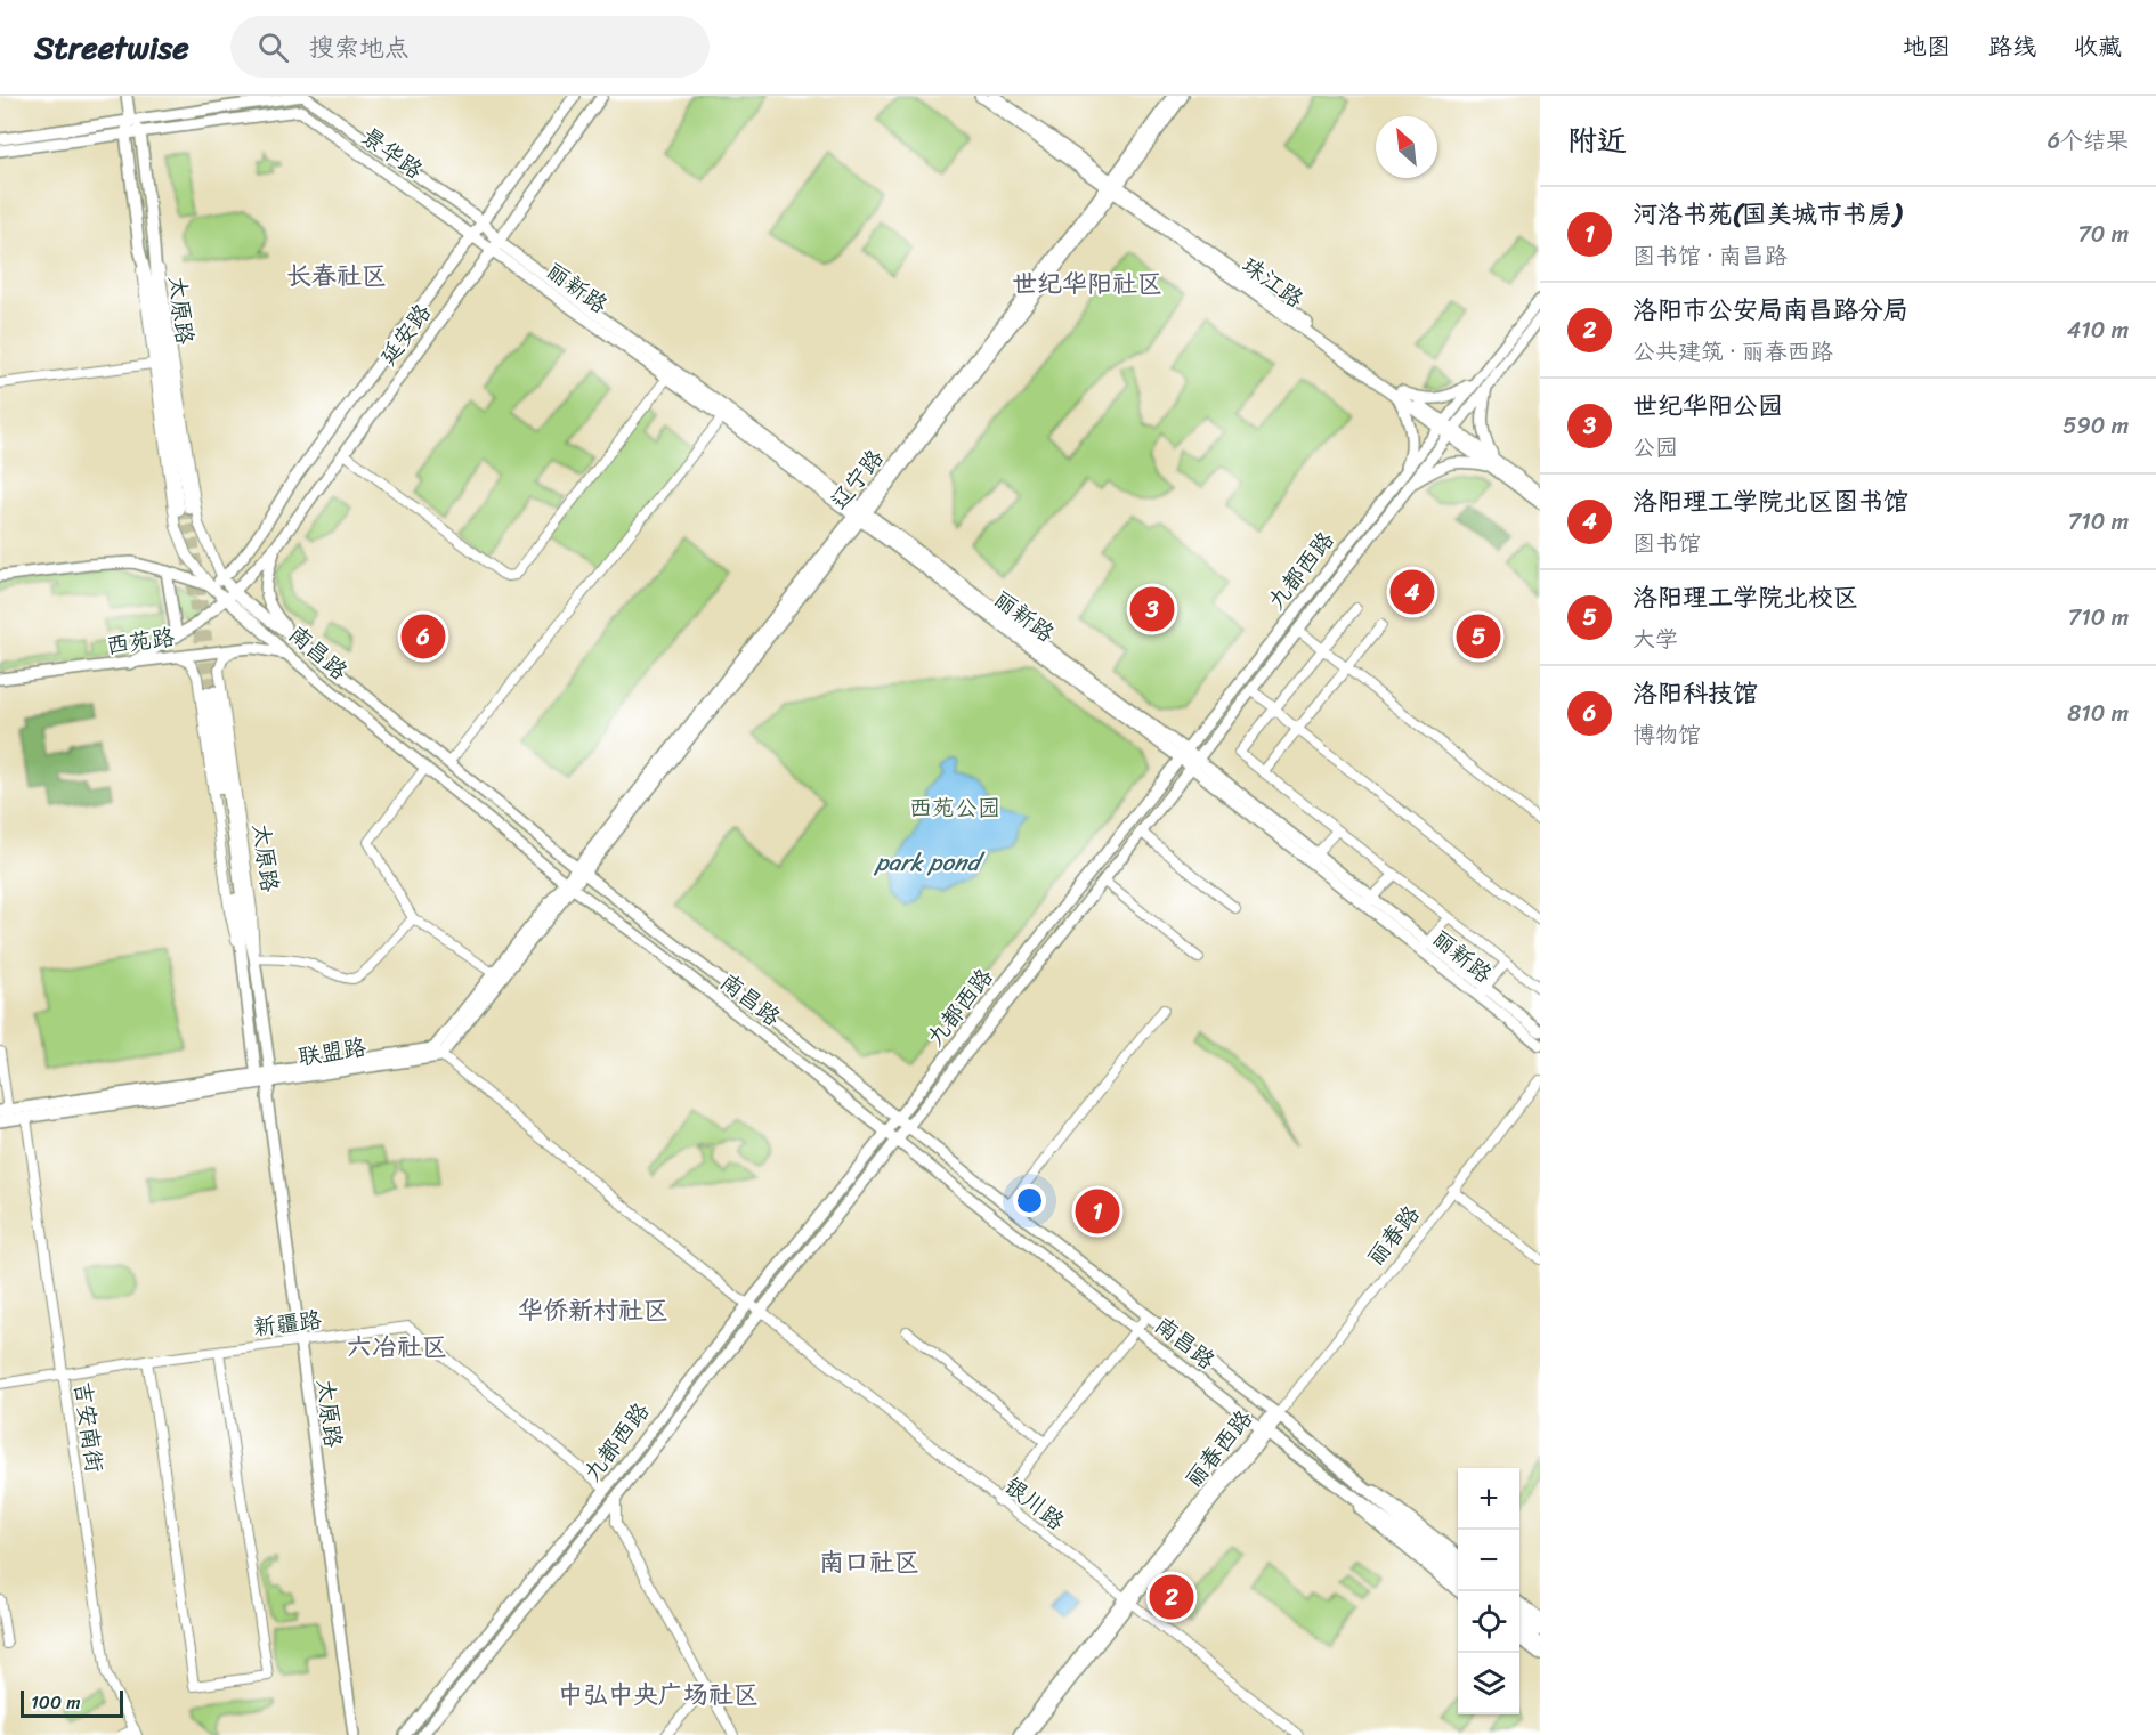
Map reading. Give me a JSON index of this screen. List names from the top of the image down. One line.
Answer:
{"streets":{"highway":["南昌路"],"main road":["景华路","珠江路","丽新路","太原路","延安路","辽宁路","九都西路","西苑路","联盟路","丽春西路"],"street":["丽春路","新疆路","吉安南街","银川路"]},"crossings":[["景华路","丽新路"],["景华路","延安路"],["珠江路","辽宁路"],["珠江路","九都西路"],["丽新路","延安路"],["丽新路","辽宁路"],["丽新路","九都西路"],["太原路","西苑路"],["太原路","联盟路"],["太原路","新疆路"],["延安路","西苑路"],["延安路","南昌路"],["辽宁路","南昌路"],["九都西路","南昌路"],["九都西路","新疆路"],["九都西路","银川路"],["西苑路","南昌路"],["南昌路","丽春路"],["南昌路","丽春西路"],["联盟路","吉安南街"],["联盟路","银川路"],["丽春路","丽春西路"],["新疆路","吉安南街"],["丽春西路","银川路"]],"districts":["长春社区","世纪华阳社区","华侨新村社区","六冶社区","南口社区","中弘中央广场社区"],"water":["park pond"],"parks":["西苑公园"],"scale_bar":"100 m","north":"top left","page":{"header":"Streetwise","search":"搜索地点","nav":["地图","路线","收藏"],"heading":["附近","6个结果"],"list":[{"mark":"1","name":"河洛书苑(国美城市书房)","note":"图书馆 · 南昌路","value":"70 m"},{"mark":"2","name":"洛阳市公安局南昌路分局","note":"公共建筑 · 丽春西路","value":"410 m"},{"mark":"3","name":"世纪华阳公园","note":"公园","value":"590 m"},{"mark":"4","name":"洛阳理工学院北区图书馆","note":"图书馆","value":"710 m"},{"mark":"5","name":"洛阳理工学院北校区","note":"大学","value":"710 m"},{"mark":"6","name":"洛阳科技馆","note":"博物馆","value":"810 m"}],"pins":["4","3","5","6","1","2"],"map_buttons":["+","−"],"scale":"100 m"}}
